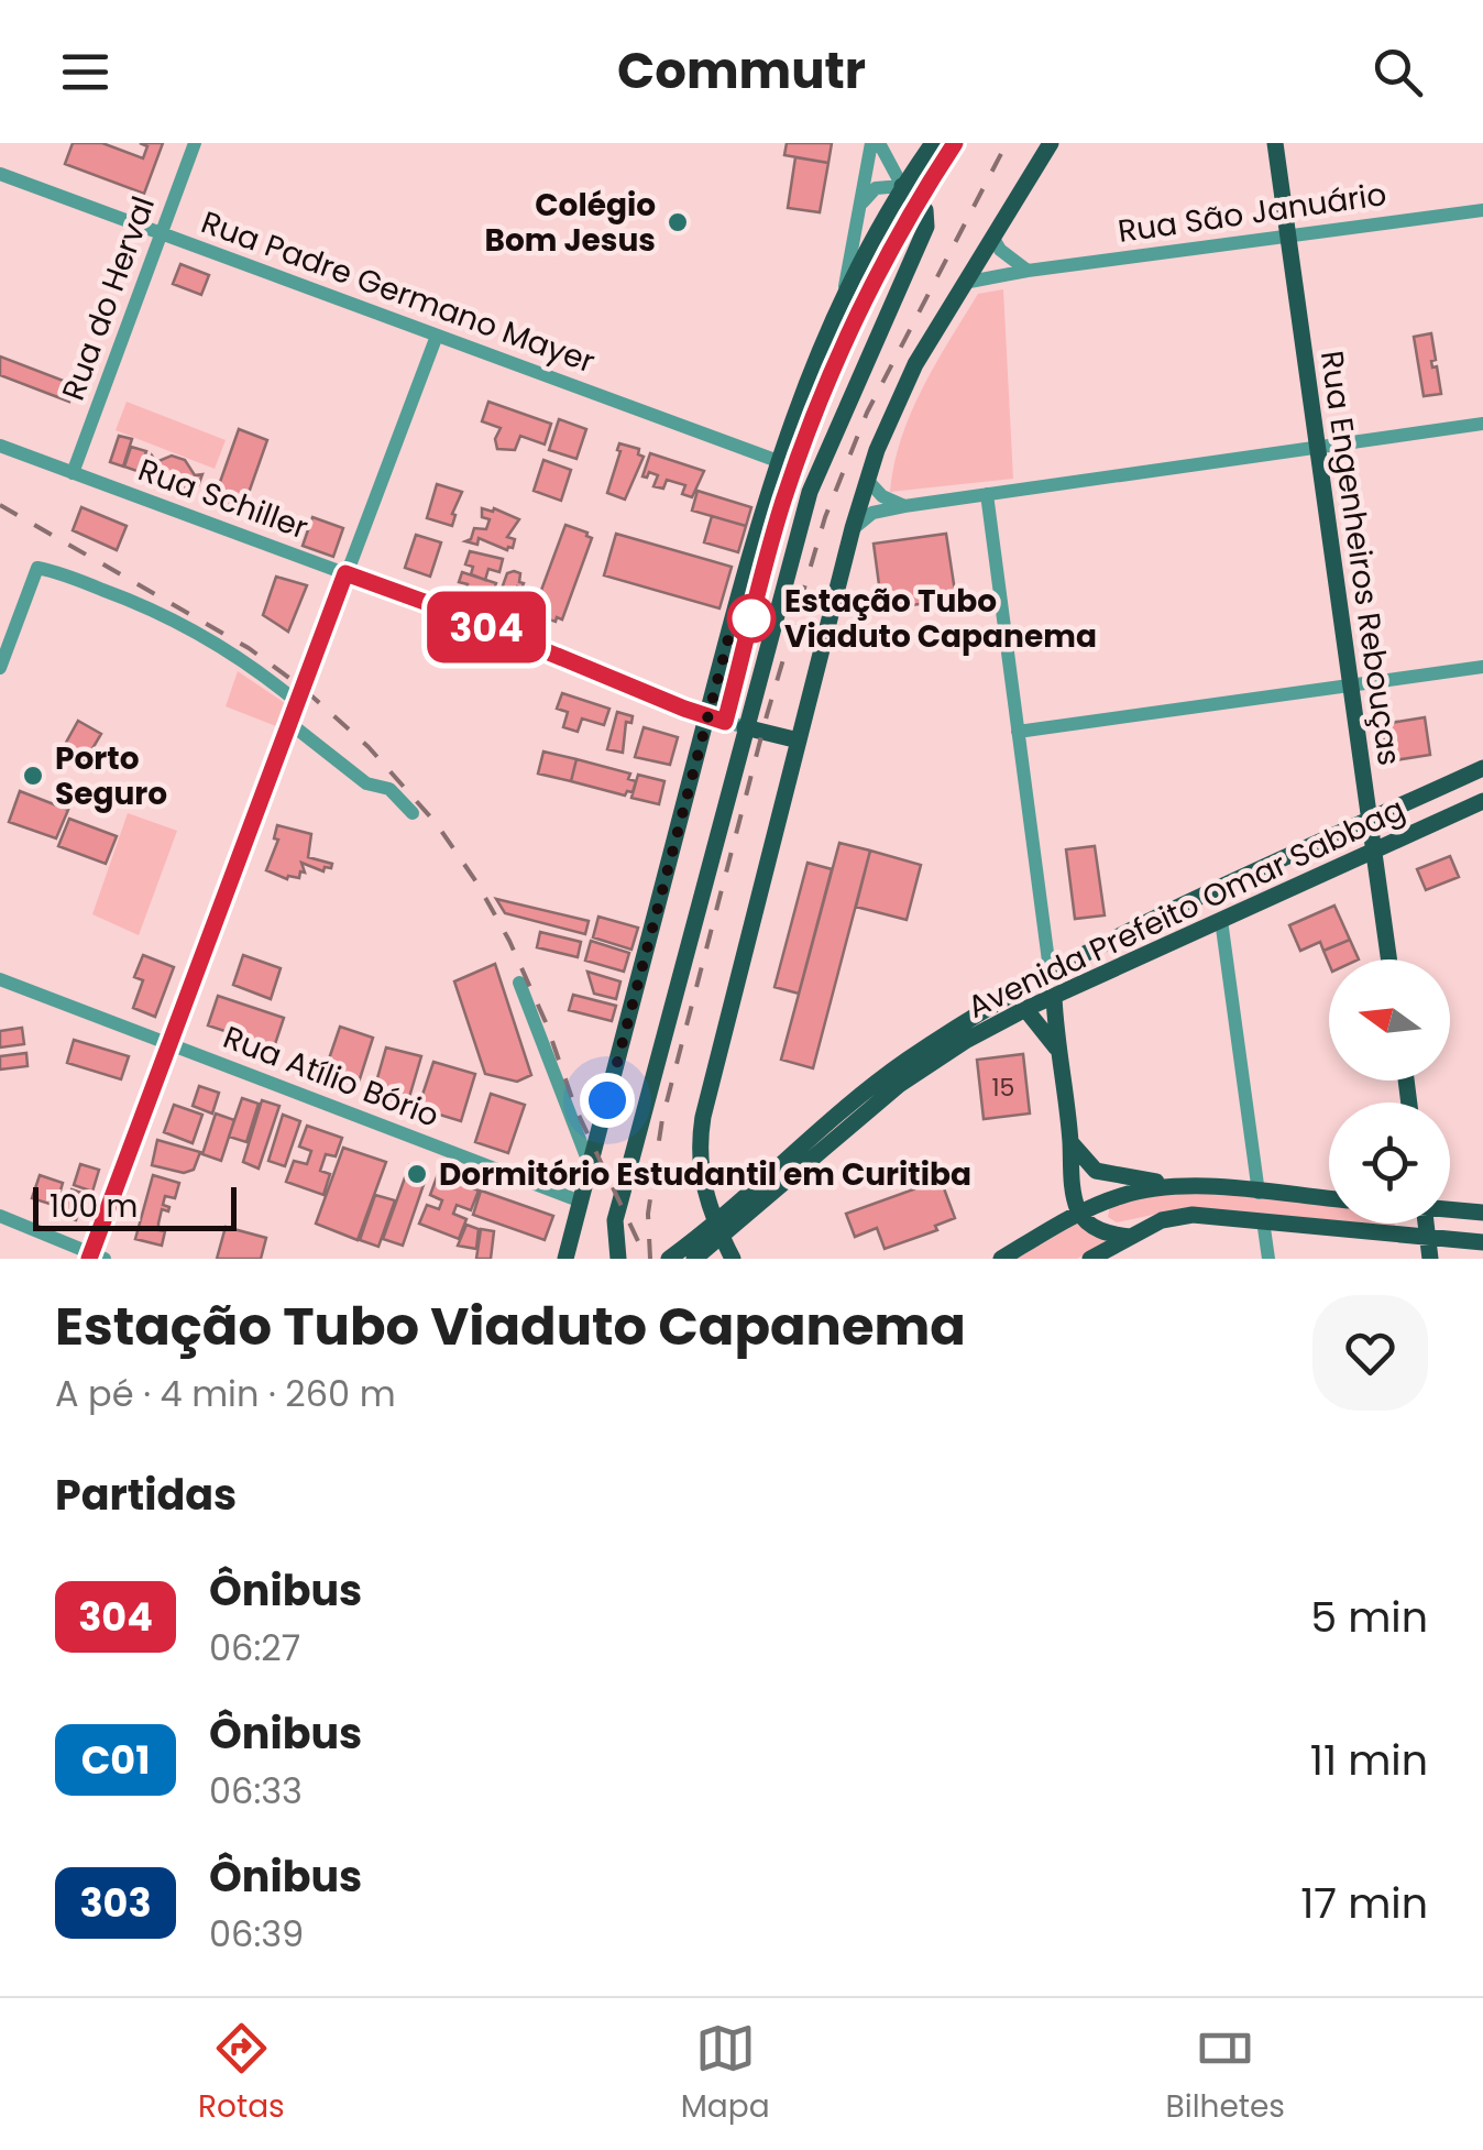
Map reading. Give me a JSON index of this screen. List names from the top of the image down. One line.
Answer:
{"streets":{"main road":["Rua Schiller","Rua Engenheiros Rebouças","Avenida Prefeito Omar Sabbag"],"street":["Rua São Januário","Rua Padre Germano Mayer","Rua do Herval","Rua Atílio Bório"]},"crossings":[["Rua São Januário","Rua Engenheiros Rebouças"],["Rua Padre Germano Mayer","Rua do Herval"],["Rua do Herval","Rua Schiller"],["Rua Engenheiros Rebouças","Avenida Prefeito Omar Sabbag"]],"places":["Colégio Bom Jesus","Estação Tubo Viaduto Capanema","Porto Seguro","Dormitório Estudantil em Curitiba"],"lines":["bus line 304"],"house_numbers":["15"],"scale_bar":"100 m","north":"left","page":{"header":"Commutr","on_map":"304","scale":"100 m","heading":[["Estação Tubo Viaduto Capanema","A pé · 4 min · 260 m"],"Partidas"],"list":[{"mark":"304","name":"Ônibus","note":"06:27","value":"5 min"},{"mark":"C01","name":"Ônibus","note":"06:33","value":"11 min"},{"mark":"303","name":"Ônibus","note":"06:39","value":"17 min"}],"tabs":["Rotas","Mapa","Bilhetes"]}}
